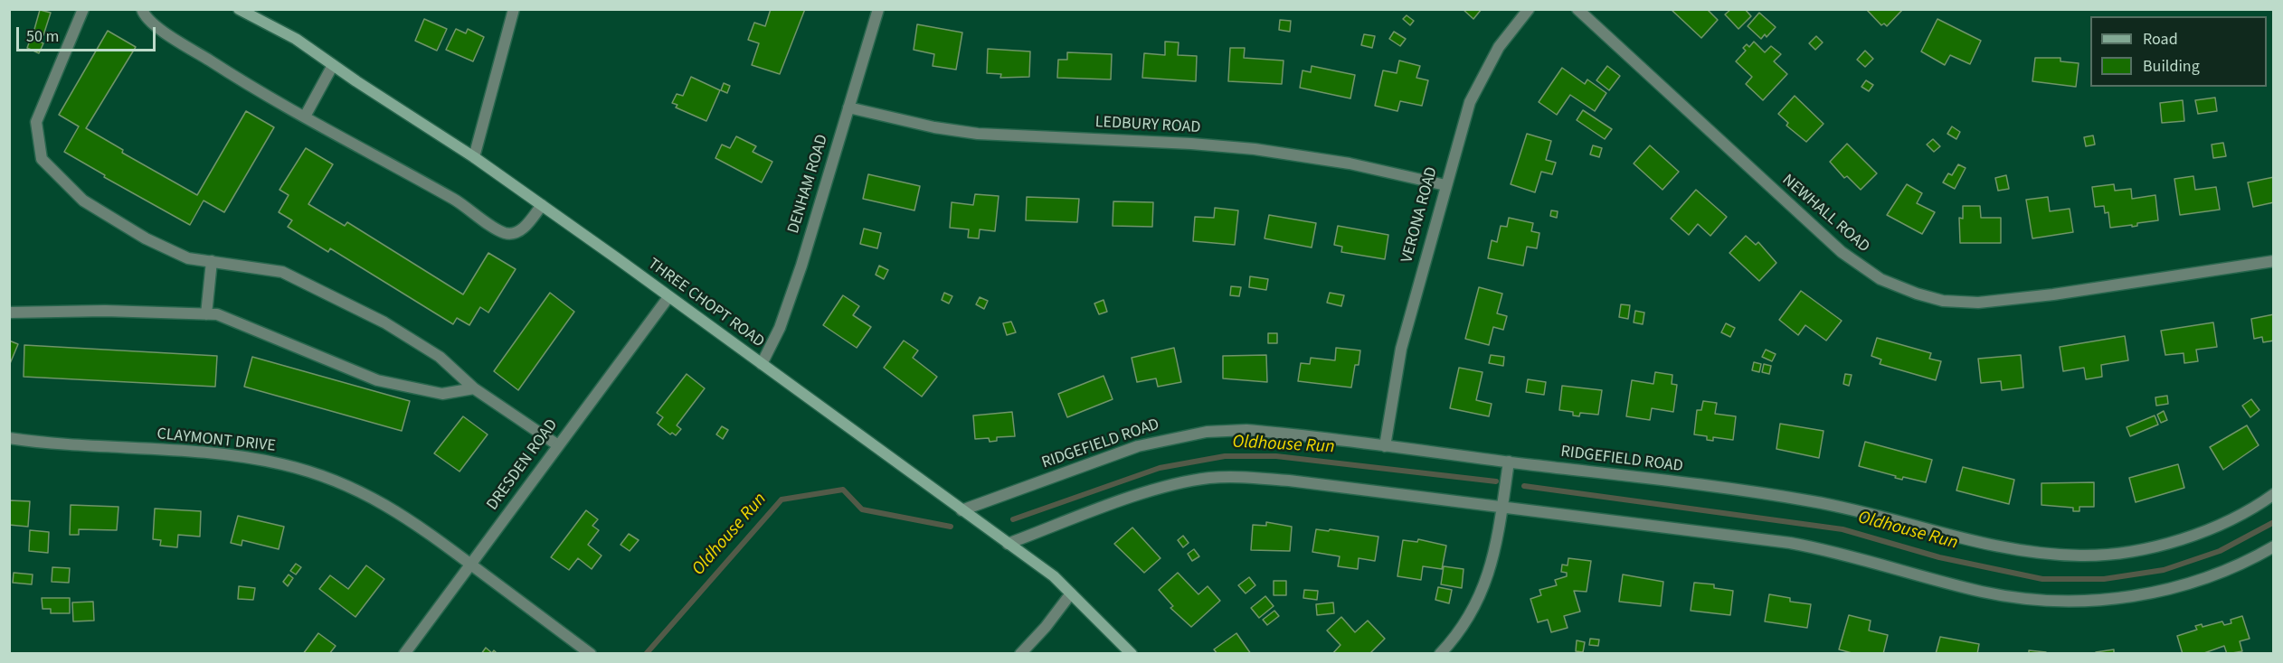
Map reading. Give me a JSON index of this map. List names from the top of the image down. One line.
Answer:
{"streets":{"main road":["THREE CHOPT ROAD"],"street":["LEDBURY ROAD","DENHAM ROAD","NEWHALL ROAD","VERONA ROAD","CLAYMONT DRIVE","RIDGEFIELD ROAD","DRESDEN ROAD"]},"crossings":[["LEDBURY ROAD","DENHAM ROAD"],["LEDBURY ROAD","VERONA ROAD"],["DENHAM ROAD","THREE CHOPT ROAD"],["VERONA ROAD","RIDGEFIELD ROAD"],["THREE CHOPT ROAD","RIDGEFIELD ROAD"],["THREE CHOPT ROAD","DRESDEN ROAD"],["CLAYMONT DRIVE","DRESDEN ROAD"]],"water":["Oldhouse Run"],"legend":["Road","Building"],"scale_bar":"50 m"}
